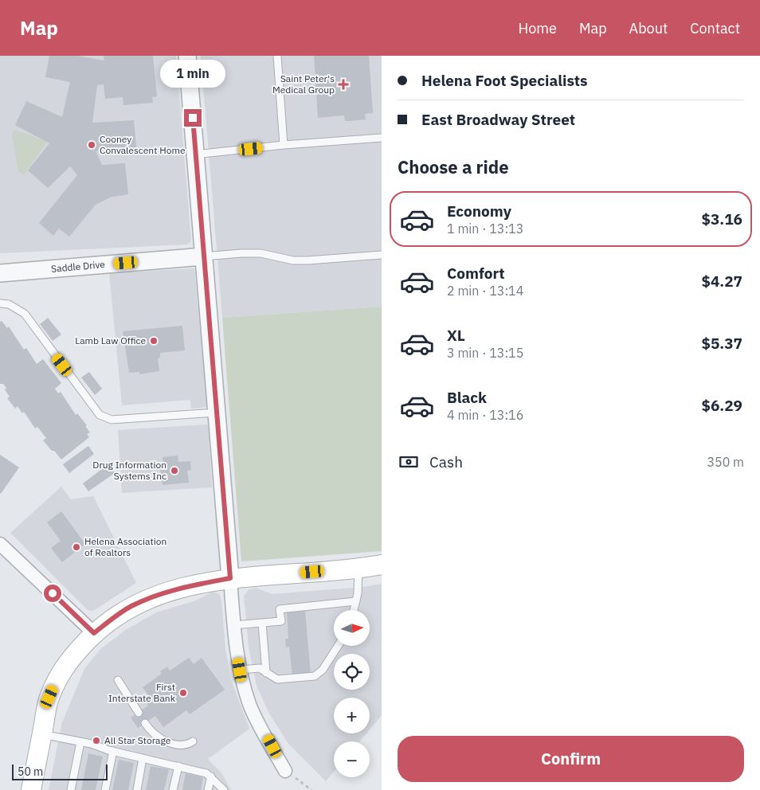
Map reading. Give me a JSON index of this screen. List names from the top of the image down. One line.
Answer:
{"streets":{"street":["Saddle Drive"]},"places":{"health":["Saint Peter's Medical Group"],"other":["Cooney Convalescent Home","Lamb Law Office","Drug Information Systems Inc","Helena Association of Realtors","First Interstate Bank","All Star Storage"]},"scale_bar":"50 m","north":"right","page":{"header":"Map","nav":["Home","Map","About","Contact"],"banner":["Helena Foot Specialists","East Broadway Street"],"bubble":"1 min","heading":"Choose a ride","list":[{"name":"Economy","note":"1 min · 13:13","value":"$3.16"},{"name":"Comfort","note":"2 min · 13:14","value":"$4.27"},{"name":"XL","note":"3 min · 13:15","value":"$5.37"},{"name":"Black","note":"4 min · 13:16","value":"$6.29"}],"pay":["Cash","350 m"],"map_buttons":["+","−"],"buttons":"Confirm","scale":"50 m"}}
